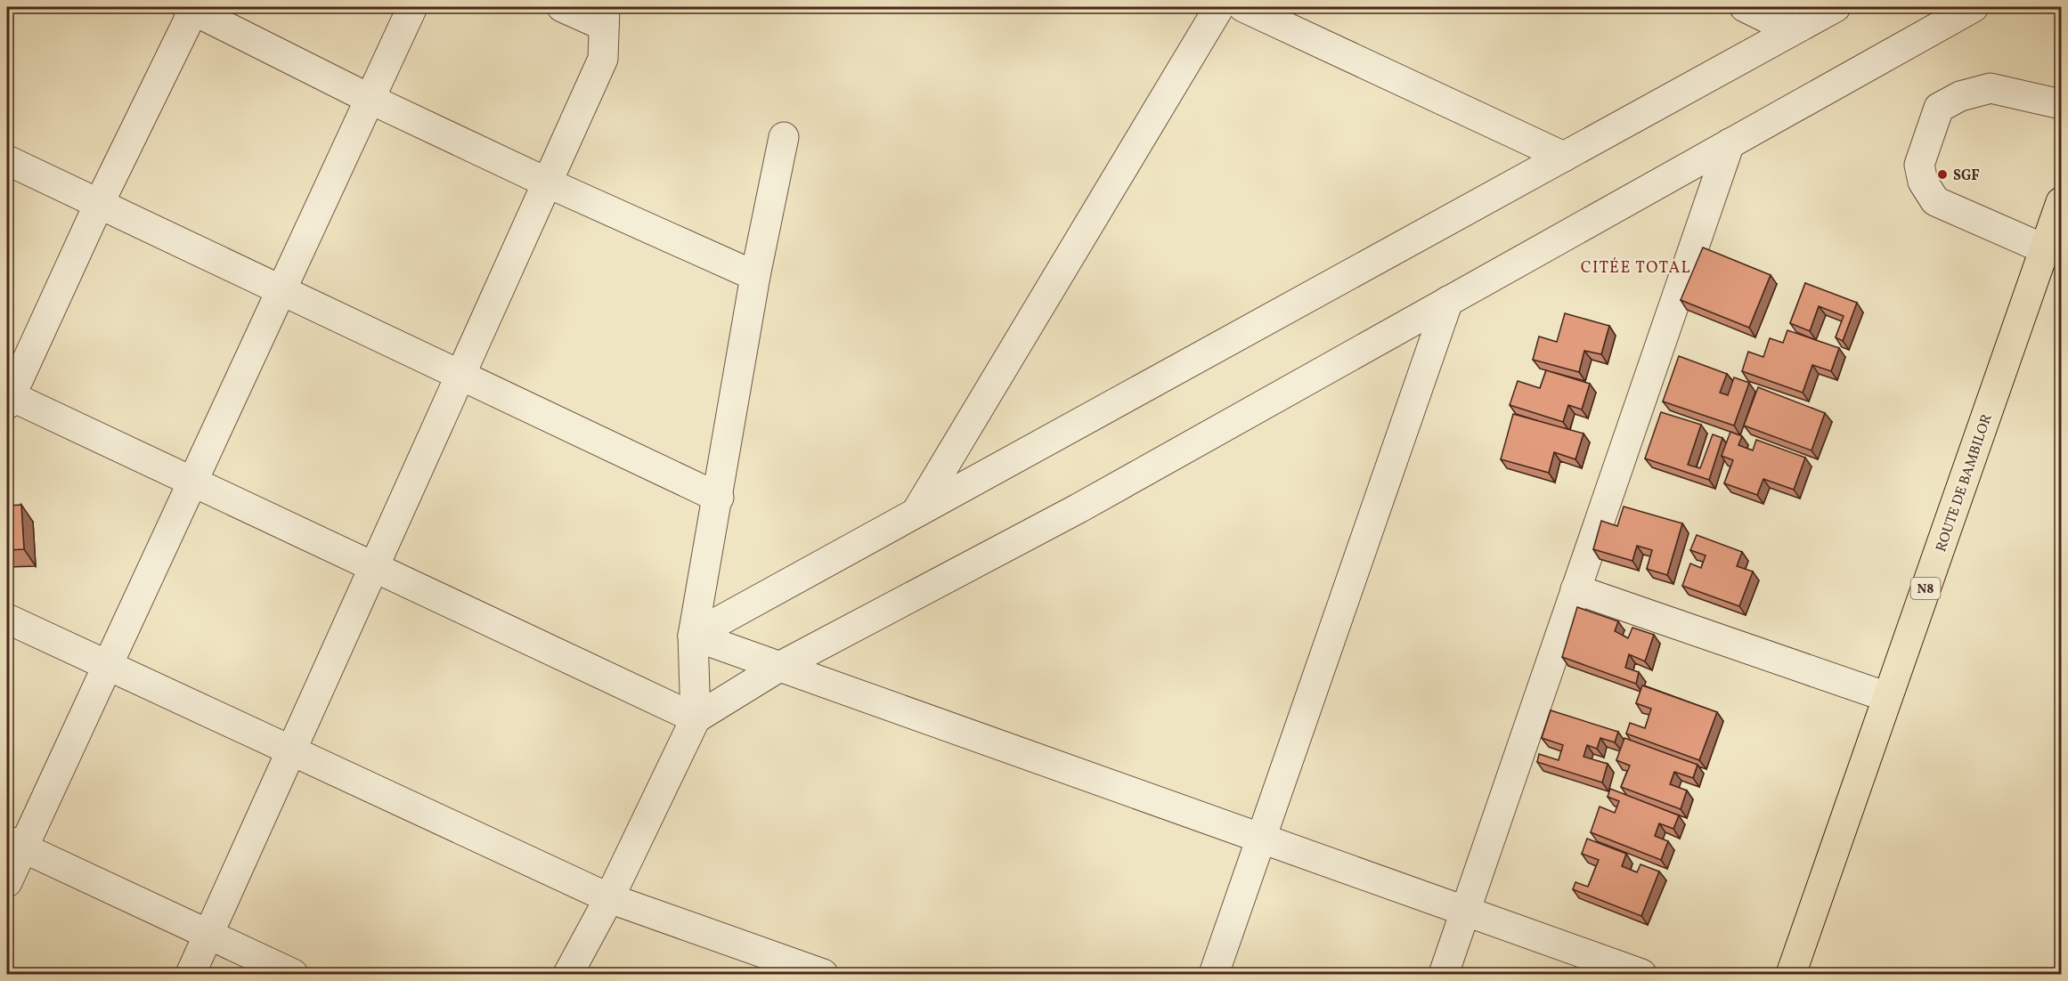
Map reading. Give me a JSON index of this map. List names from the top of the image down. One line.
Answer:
{"streets":{"main road":["ROUTE DE BAMBILOR","N8"]},"districts":["CITÉE TOTAL"],"places":["SGF"]}
